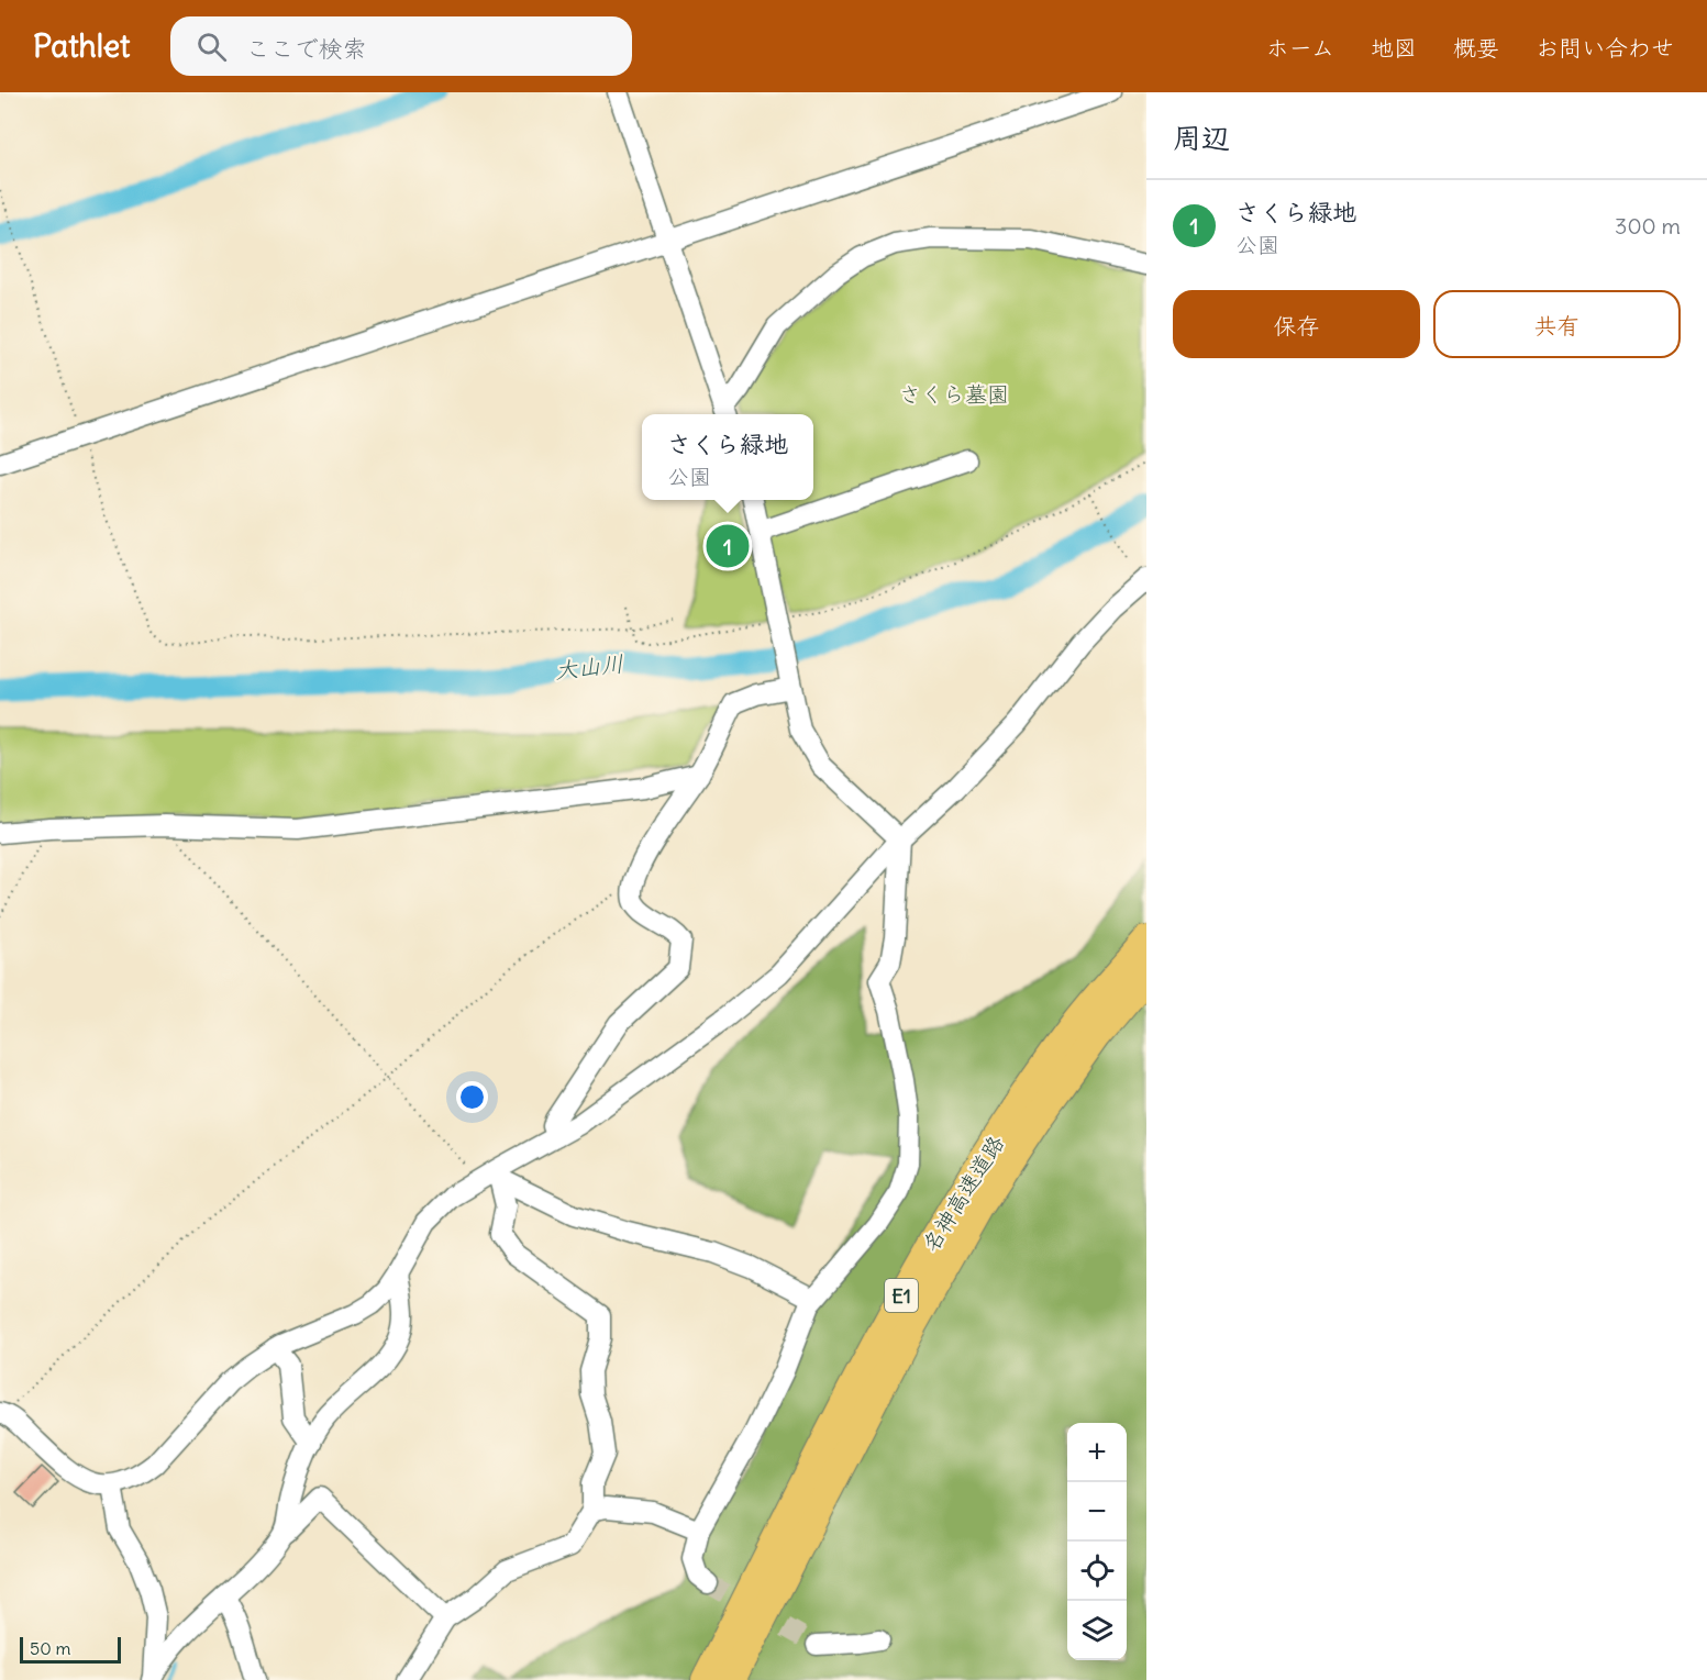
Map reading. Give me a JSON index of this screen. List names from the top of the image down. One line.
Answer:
{"streets":{"highway":["名神高速道路","E1"]},"water":["大山川"],"parks":["さくら墓園"],"scale_bar":"50 m","page":{"header":"Pathlet","search":"ここで検索","nav":["ホーム","地図","概要","お問い合わせ"],"heading":"周辺","list":[{"mark":"1","name":"さくら緑地","note":"公園","value":"300 m"}],"buttons":["保存","共有"],"popup":["さくら緑地","公園"],"pins":"1","map_buttons":["+","−"],"scale":"50 m"}}
